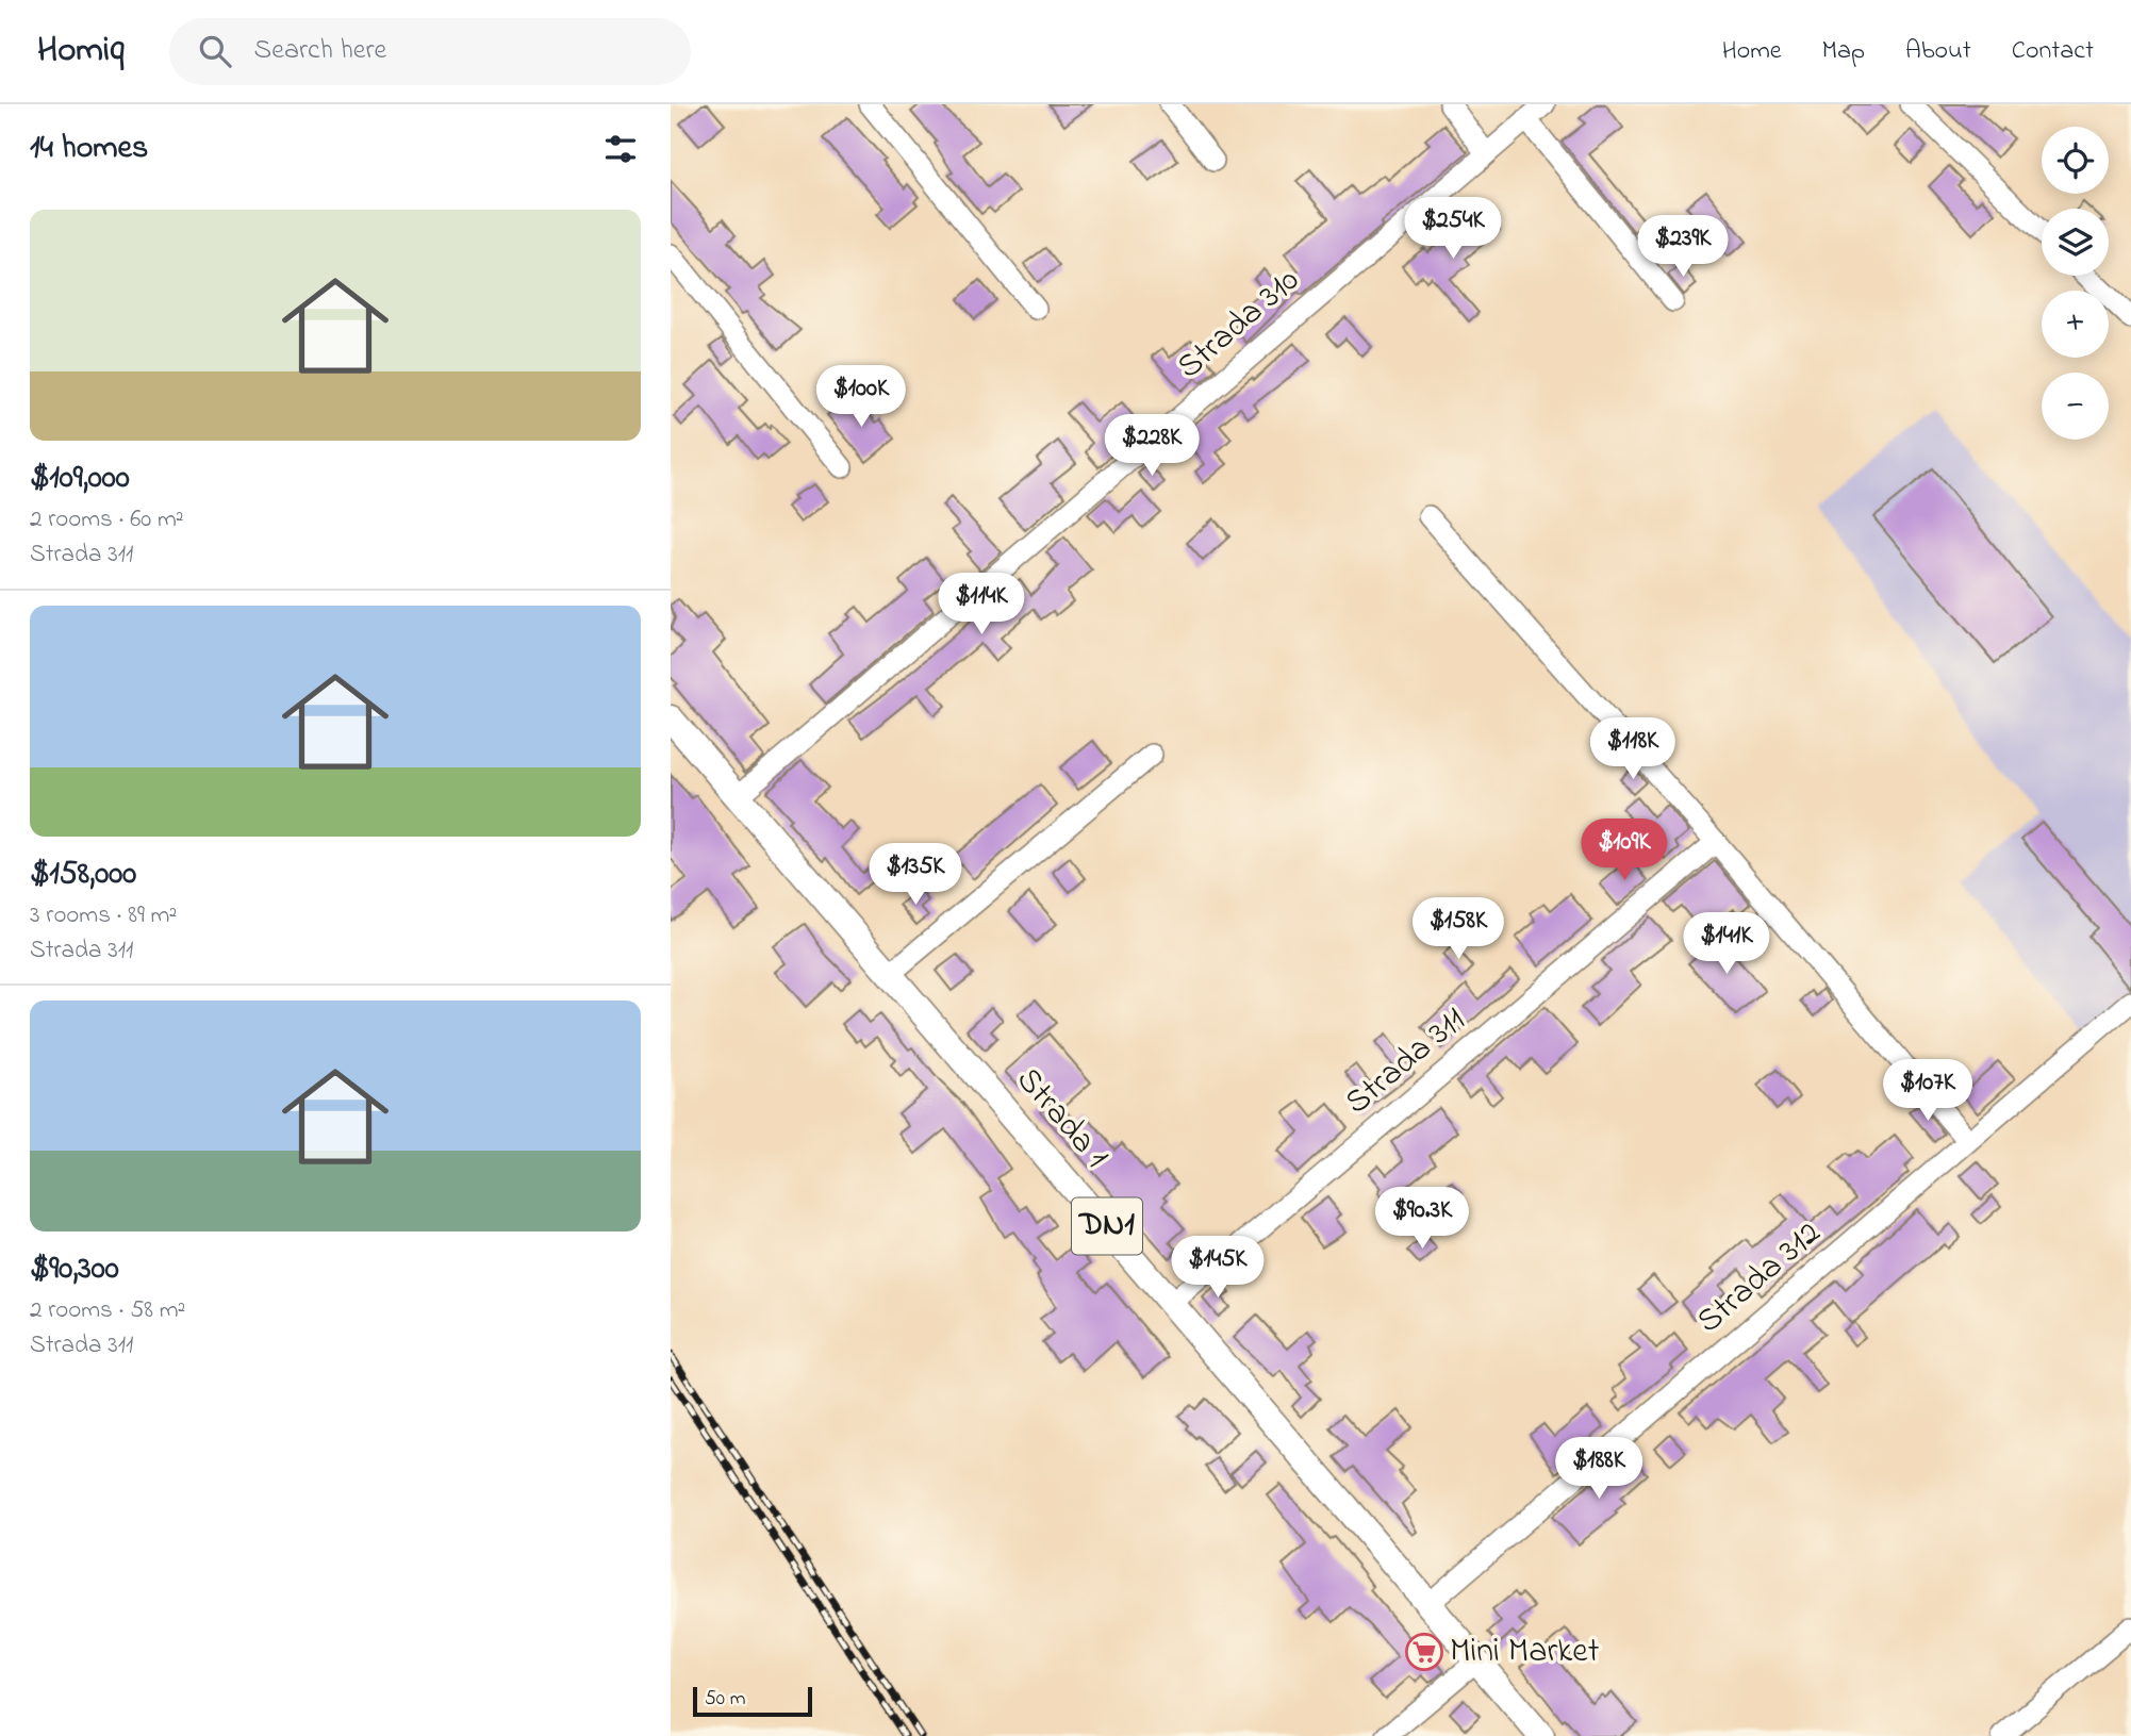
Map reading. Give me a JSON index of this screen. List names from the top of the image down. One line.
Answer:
{"streets":{"main road":["Strada 1","DN1"],"street":["Strada 310","Strada 311","Strada 312"]},"crossings":[["Strada 310","Strada 1"],["Strada 311","Strada 1"],["Strada 1","Strada 312"]],"places":{"supermarket":["Mini Market"]},"scale_bar":"50 m","page":{"header":"Homiq","search":"Search here","nav":["Home","Map","About","Contact"],"heading":"14 homes","map_buttons":["+","−"],"list":[{"name":"$109,000","note":"2 rooms · 60 m² · Strada 311"},{"name":"$158,000","note":"3 rooms · 89 m² · Strada 311"},{"name":"$90,300","note":"2 rooms · 58 m² · Strada 311"}],"price":["$254K","$239K","$100K","$228K","$114K","$118K","$109K","$135K","$158K","$141K","$107K","$90.3K","$145K","$188K"],"scale":"50 m"}}
